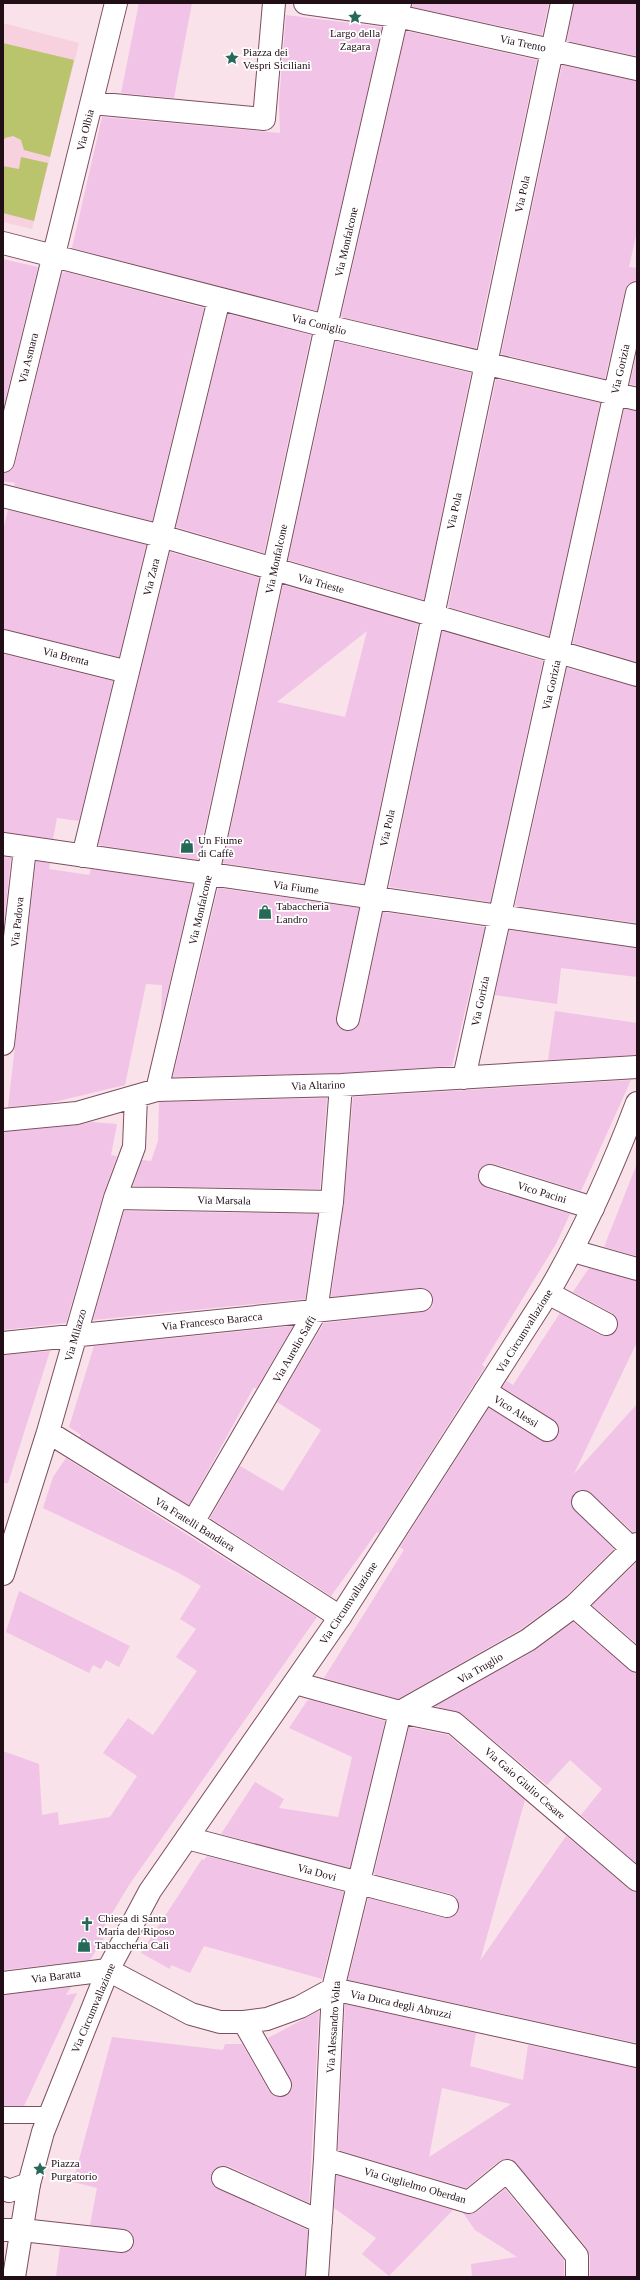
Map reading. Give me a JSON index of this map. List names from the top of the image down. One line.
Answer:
{"streets":{"street":["Via Trento","Via Olbia","Via Pola","Via Monfalcone","Via Coniglio","Via Asmara","Via Gorizia","Via Zara","Via Trieste","Via Brenta","Via Fiume","Via Padova","Via Altarino","Vico Pacini","Via Marsala","Via Francesco Baracca","Via Circumvallazione","Via Milazzo","Via Aurelio Saffi","Vico Alessi","Via Fratelli Bandiera","Via Truglio","Via Gaio Giulio Cesare","Via Dovi","Via Baratta","Via Duca degli Abruzzi","Via Alessandro Volta","Via Guglielmo Oberdan"]},"crossings":[["Via Trento","Via Pola"],["Via Trento","Via Monfalcone"],["Via Olbia","Via Coniglio"],["Via Olbia","Via Asmara"],["Via Pola","Via Coniglio"],["Via Pola","Via Trieste"],["Via Pola","Via Fiume"],["Via Monfalcone","Via Coniglio"],["Via Monfalcone","Via Trieste"],["Via Monfalcone","Via Fiume"],["Via Monfalcone","Via Altarino"],["Via Coniglio","Via Asmara"],["Via Coniglio","Via Gorizia"],["Via Coniglio","Via Zara"],["Via Gorizia","Via Trieste"],["Via Gorizia","Via Fiume"],["Via Gorizia","Via Altarino"],["Via Zara","Via Trieste"],["Via Zara","Via Brenta"],["Via Zara","Via Fiume"],["Via Fiume","Via Padova"],["Via Altarino","Via Milazzo"],["Via Altarino","Via Aurelio Saffi"],["Vico Pacini","Via Circumvallazione"],["Via Marsala","Via Milazzo"],["Via Marsala","Via Aurelio Saffi"],["Via Francesco Baracca","Via Milazzo"],["Via Francesco Baracca","Via Aurelio Saffi"],["Via Circumvallazione","Vico Alessi"],["Via Circumvallazione","Via Fratelli Bandiera"],["Via Circumvallazione","Via Dovi"],["Via Circumvallazione","Via Baratta"],["Via Milazzo","Via Fratelli Bandiera"],["Via Aurelio Saffi","Via Fratelli Bandiera"],["Via Truglio","Via Gaio Giulio Cesare"],["Via Truglio","Via Alessandro Volta"],["Via Gaio Giulio Cesare","Via Alessandro Volta"],["Via Dovi","Via Alessandro Volta"],["Via Duca degli Abruzzi","Via Alessandro Volta"],["Via Alessandro Volta","Via Guglielmo Oberdan"]],"places":{"place":["Largo della Zagara","Piazza dei Vespri Siciliani","Piazza Purgatorio"],"shop":["Un Fiume di Caffè","Tabaccheria Landro","Tabaccheria Calì"],"church":["Chiesa di Santa Maria del Riposo"]}}
